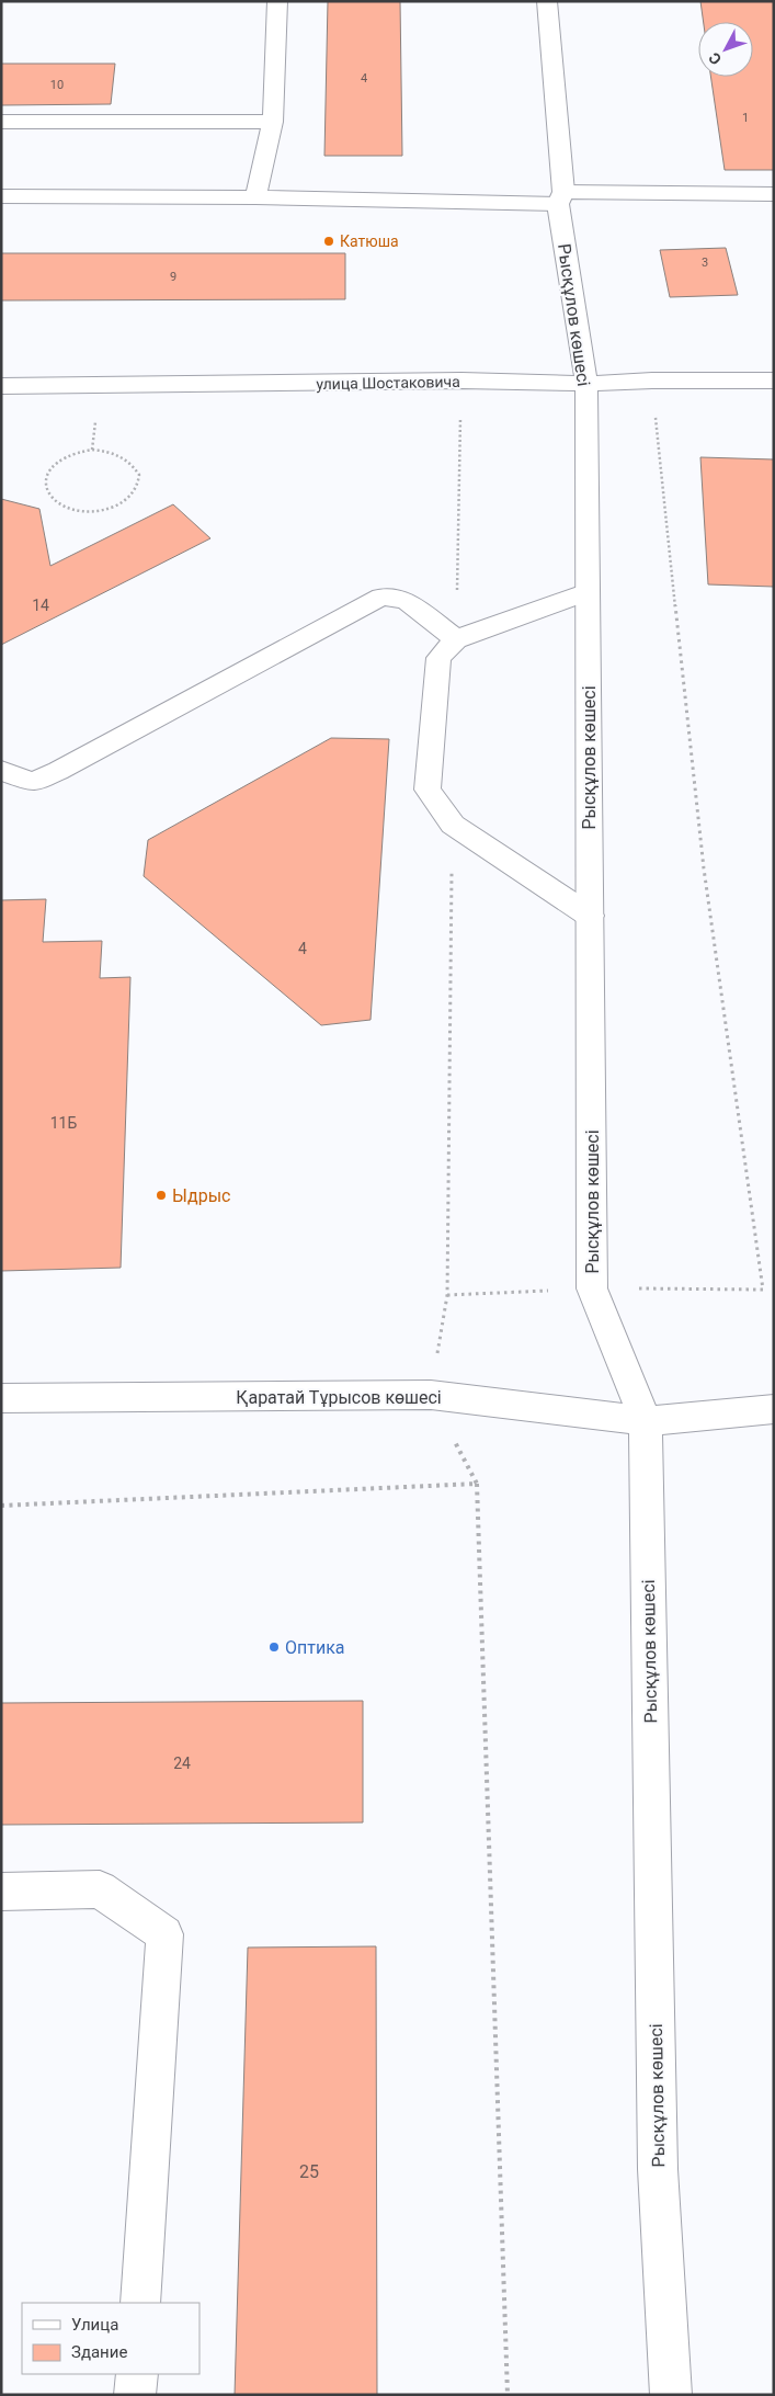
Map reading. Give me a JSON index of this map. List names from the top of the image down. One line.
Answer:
{"streets":{"street":["Рысқұлов көшесі","улица Шостаковича","Қаратай Тұрысов көшесі"]},"crossings":[["Рысқұлов көшесі","улица Шостаковича"],["Рысқұлов көшесі","Қаратай Тұрысов көшесі"]],"places":["Катюша","Ыдрыс","Оптика"],"house_numbers":["4","10","1","3","9","14","4","11Б","24","25"],"legend":["Улица","Здание"],"north":"bottom left"}
